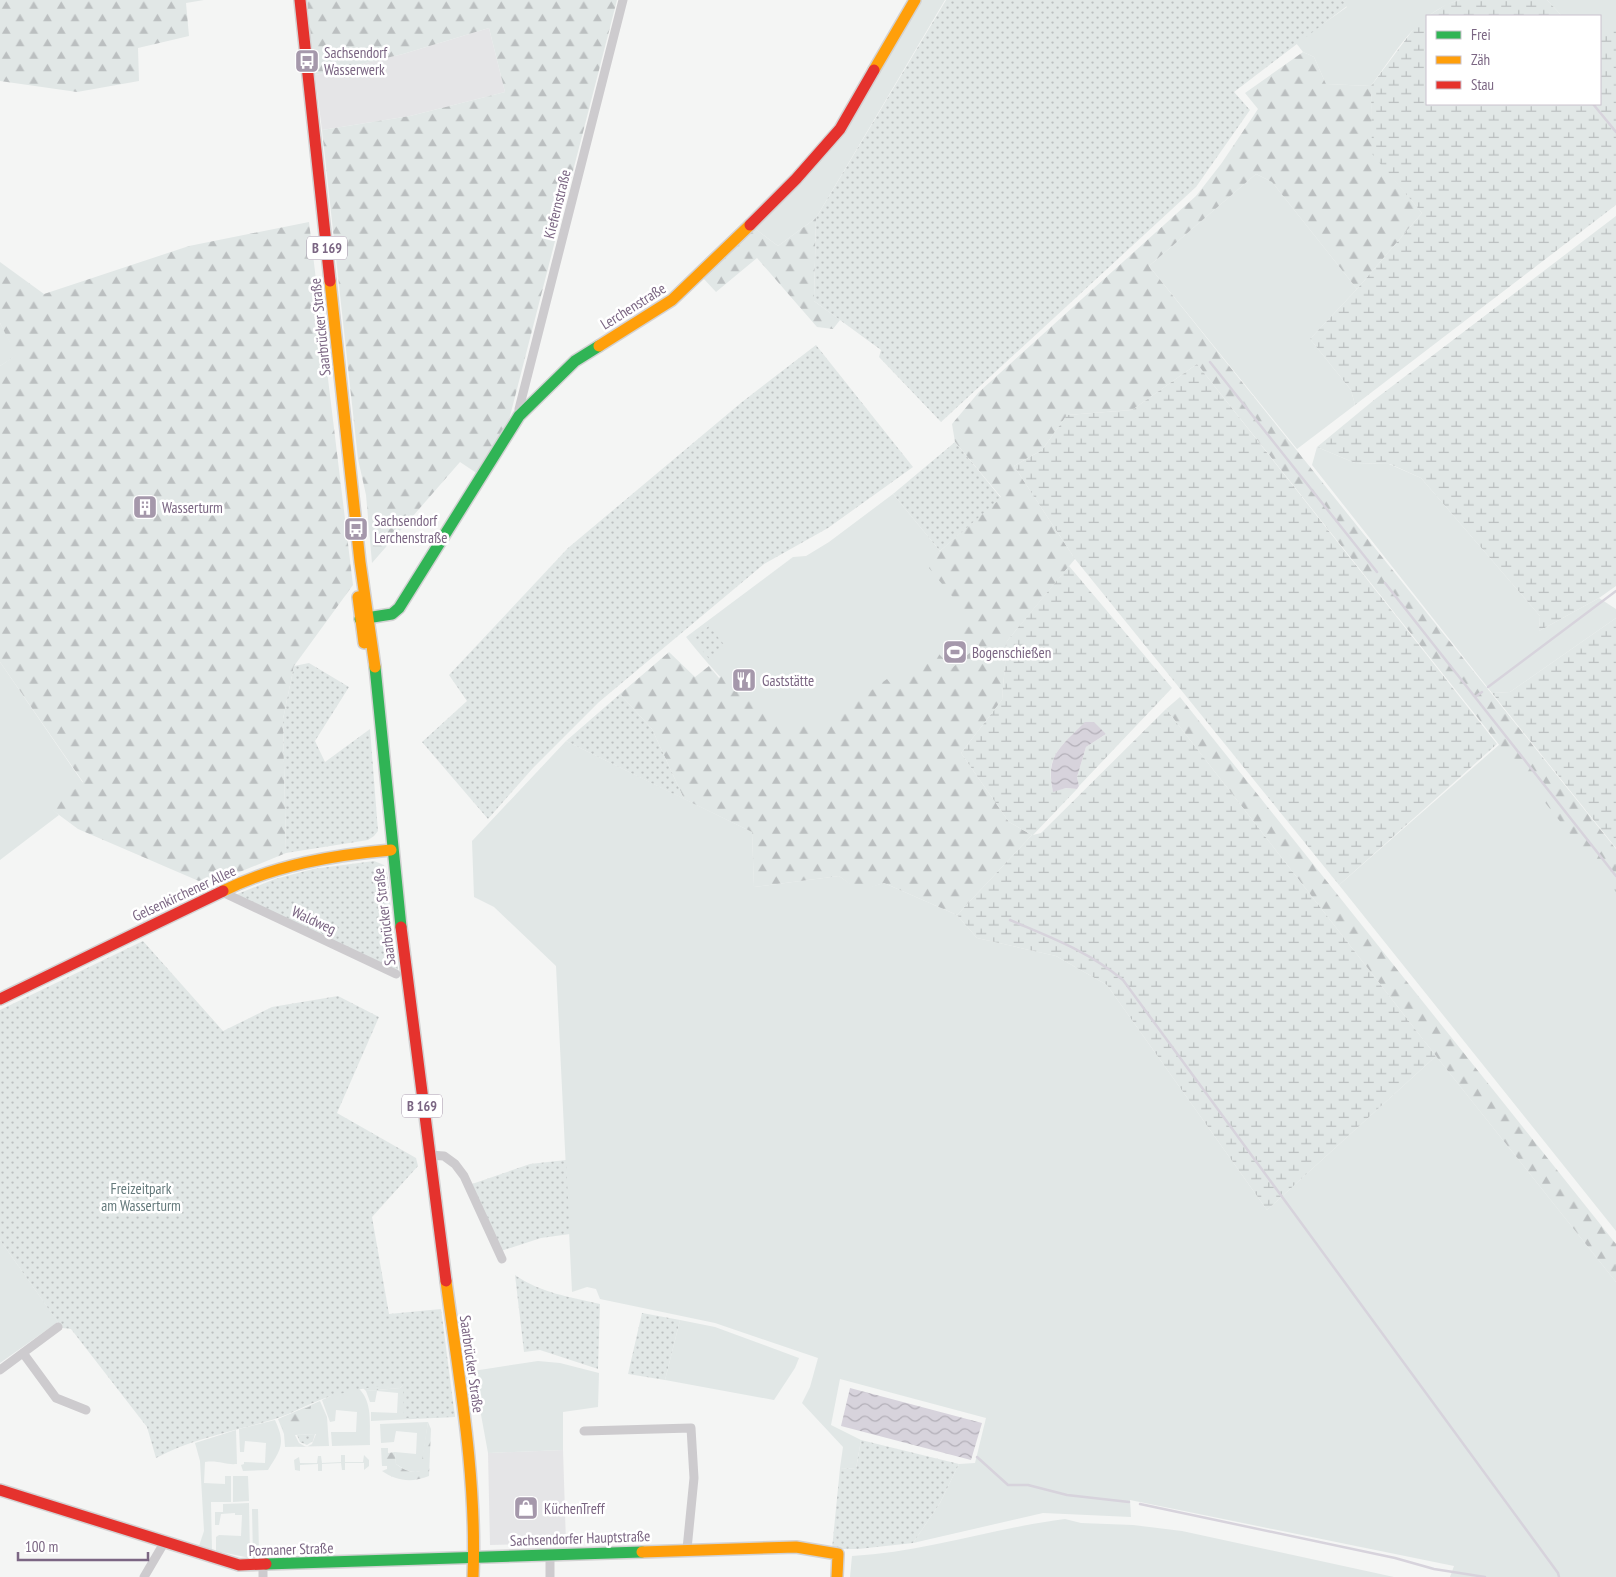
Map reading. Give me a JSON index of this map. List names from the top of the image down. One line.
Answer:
{"streets":{"main road":["B 169","Lerchenstraße","Saarbrücker Straße","Gelsenkirchener Allee","Sachsendorfer Hauptstraße","Poznaner Straße"],"street":["Kiefernstraße","Waldweg"]},"crossings":[["Kiefernstraße","Lerchenstraße"],["Lerchenstraße","Saarbrücker Straße"],["Saarbrücker Straße","Gelsenkirchener Allee"],["Saarbrücker Straße","Sachsendorfer Hauptstraße"],["Saarbrücker Straße","Poznaner Straße"],["Gelsenkirchener Allee","Waldweg"],["Sachsendorfer Hauptstraße","Poznaner Straße"]],"parks":["Freizeitpark am Wasserturm"],"places":{"bus stop":["Sachsendorf Wasserwerk","Sachsendorf Lerchenstraße"],"building":["Wasserturm"],"sports":["Bogenschießen"],"restaurant":["Gaststätte"],"shop":["KüchenTreff"]},"legend":["Frei","Zäh","Stau"],"scale_bar":"100 m"}
